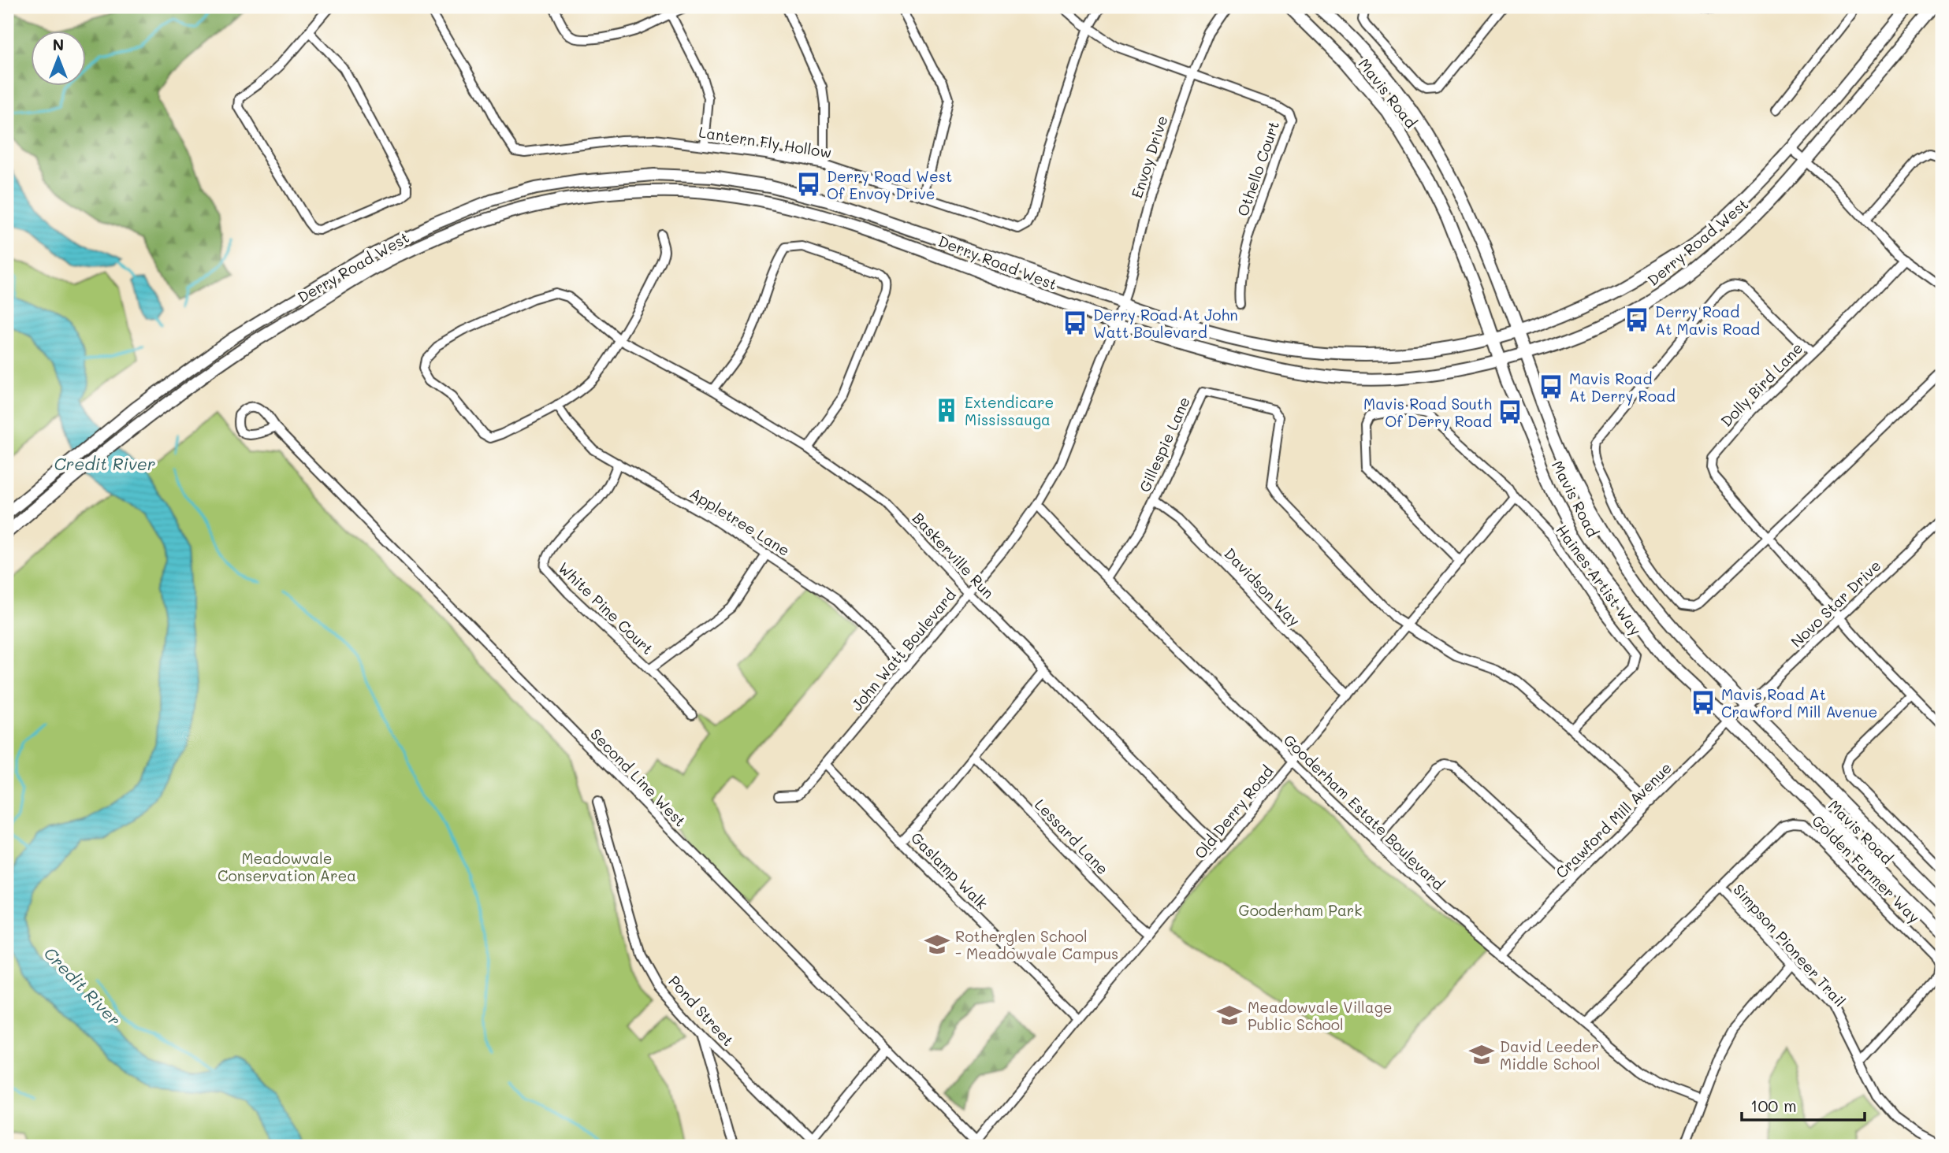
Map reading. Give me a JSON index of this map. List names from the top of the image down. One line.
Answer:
{"streets":{"main road":["Mavis Road","Derry Road West"],"street":["Lantern Fly Hollow","Envoy Drive","Othello Court","Dolly Bird Lane","Gillespie Lane","Appletree Lane","Baskerville Run","Haines Artist Way","Davidson Way","Novo Star Drive","White Pine Court","John Watt Boulevard","Second Line West","Old Derry Road","Gooderham Estate Boulevard","Crawford Mill Avenue","Lessard Lane","Golden Farmer Way","Gaslamp Walk","Simpson Pioneer Trail","Pond Street"]},"crossings":[["Mavis Road","Derry Road West"],["Mavis Road","Novo Star Drive"],["Mavis Road","Crawford Mill Avenue"],["Envoy Drive","Othello Court"],["Envoy Drive","Derry Road West"],["Envoy Drive","John Watt Boulevard"],["Derry Road West","John Watt Boulevard"],["Gillespie Lane","Davidson Way"],["Gillespie Lane","Old Derry Road"],["Gillespie Lane","Gooderham Estate Boulevard"],["Appletree Lane","Baskerville Run"],["Appletree Lane","White Pine Court"],["Appletree Lane","John Watt Boulevard"],["Baskerville Run","John Watt Boulevard"],["Baskerville Run","Old Derry Road"],["Haines Artist Way","Old Derry Road"],["Davidson Way","Old Derry Road"],["Novo Star Drive","Crawford Mill Avenue"],["John Watt Boulevard","Gooderham Estate Boulevard"],["John Watt Boulevard","Gaslamp Walk"],["Second Line West","Old Derry Road"],["Old Derry Road","Gooderham Estate Boulevard"],["Old Derry Road","Lessard Lane"],["Old Derry Road","Gaslamp Walk"],["Gooderham Estate Boulevard","Crawford Mill Avenue"],["Gooderham Estate Boulevard","Golden Farmer Way"],["Golden Farmer Way","Simpson Pioneer Trail"]],"water":["Credit River"],"parks":["Meadowvale Conservation Area","Gooderham Park"],"places":{"bus stop":["Derry Road West Of Envoy Drive","Derry Road At Mavis Road","Derry Road At John Watt Boulevard","Mavis Road At Derry Road","Mavis Road South Of Derry Road","Mavis Road At Crawford Mill Avenue"],"building":["Extendicare Mississauga"],"school or university":["Rotherglen School - Meadowvale Campus","Meadowvale Village Public School","David Leeder Middle School"]},"scale_bar":"100 m","north":"top"}
